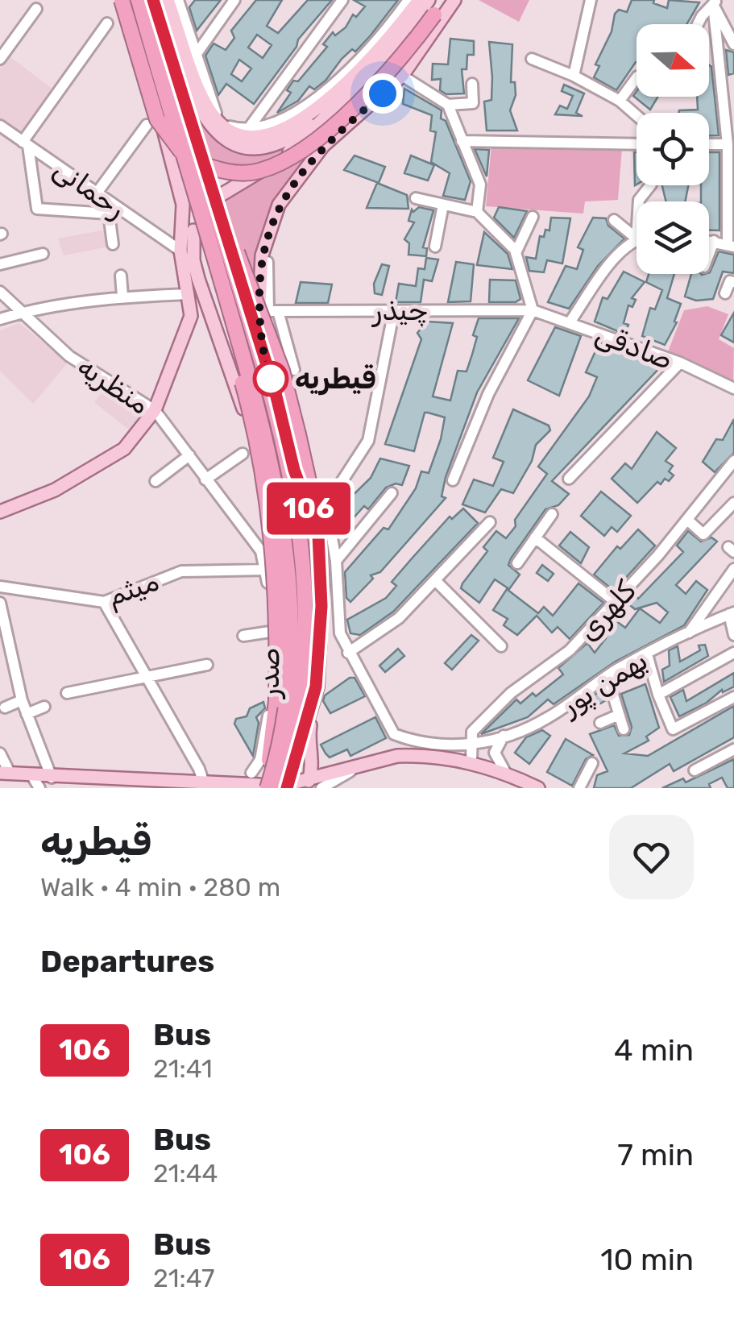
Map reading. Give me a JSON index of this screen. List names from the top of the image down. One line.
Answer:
{"streets":{"street":["رحمانی","چیذر","صادقی","منظریه","میثم","کلهری","صدر","بهمن پور"]},"crossings":[["چیذر","صادقی"],["منظریه","میثم"],["منظریه","صدر"],["میثم","صدر"],["کلهری","بهمن پور"]],"places":["قیطریه"],"lines":["bus line 106"],"north":"right","page":{"on_map":"106","heading":[["قیطریه","Walk · 4 min · 280 m"],"Departures"],"list":[{"mark":"106","name":"Bus","note":"21:41","value":"4 min"},{"mark":"106","name":"Bus","note":"21:44","value":"7 min"},{"mark":"106","name":"Bus","note":"21:47","value":"10 min"}]}}
